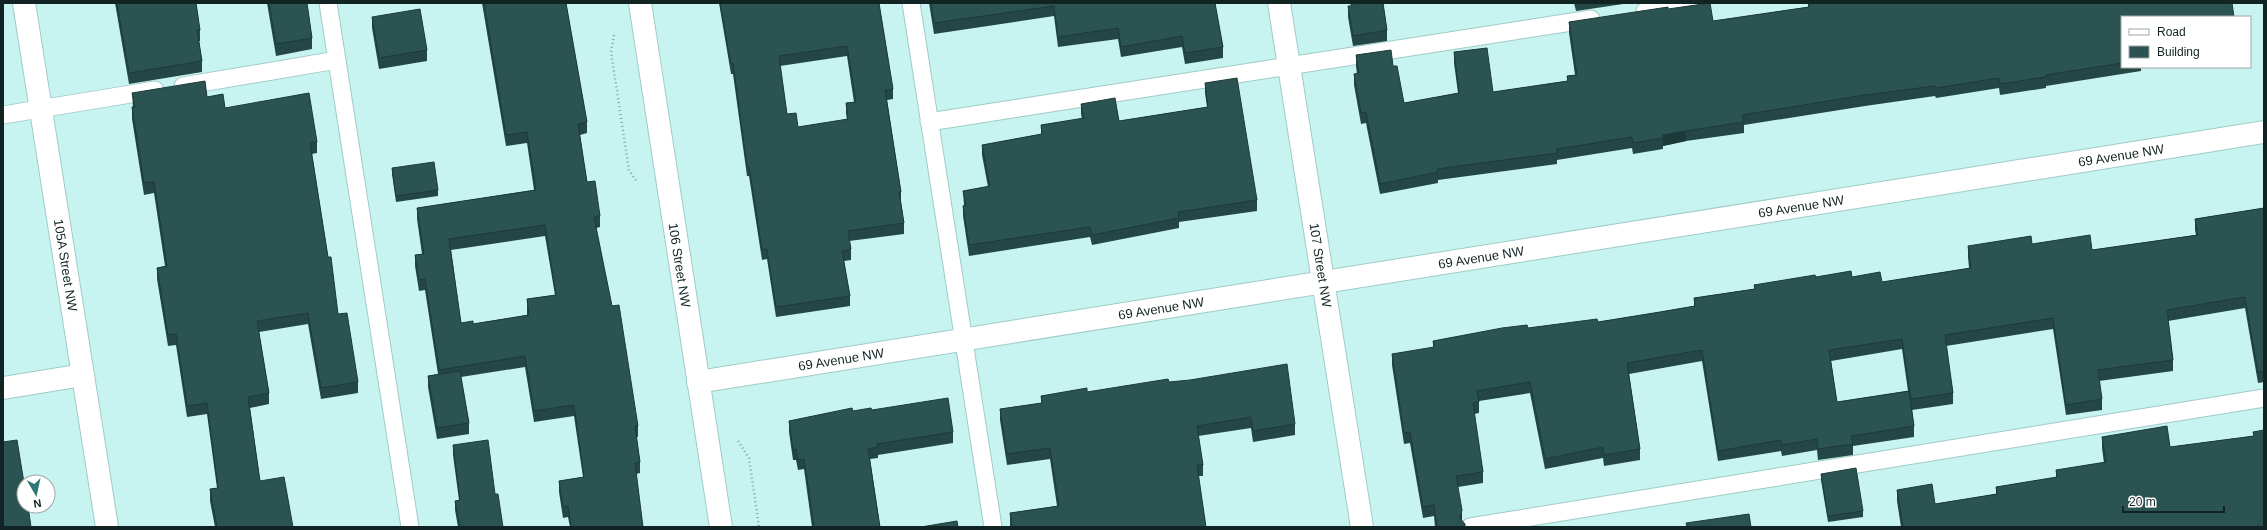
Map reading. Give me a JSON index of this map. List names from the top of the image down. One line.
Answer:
{"streets":{"street":["69 Avenue NW","105A Street NW","106 Street NW","107 Street NW"]},"crossings":[["69 Avenue NW","106 Street NW"],["69 Avenue NW","107 Street NW"]],"legend":["Road","Building"],"scale_bar":"20 m","north":"bottom"}
